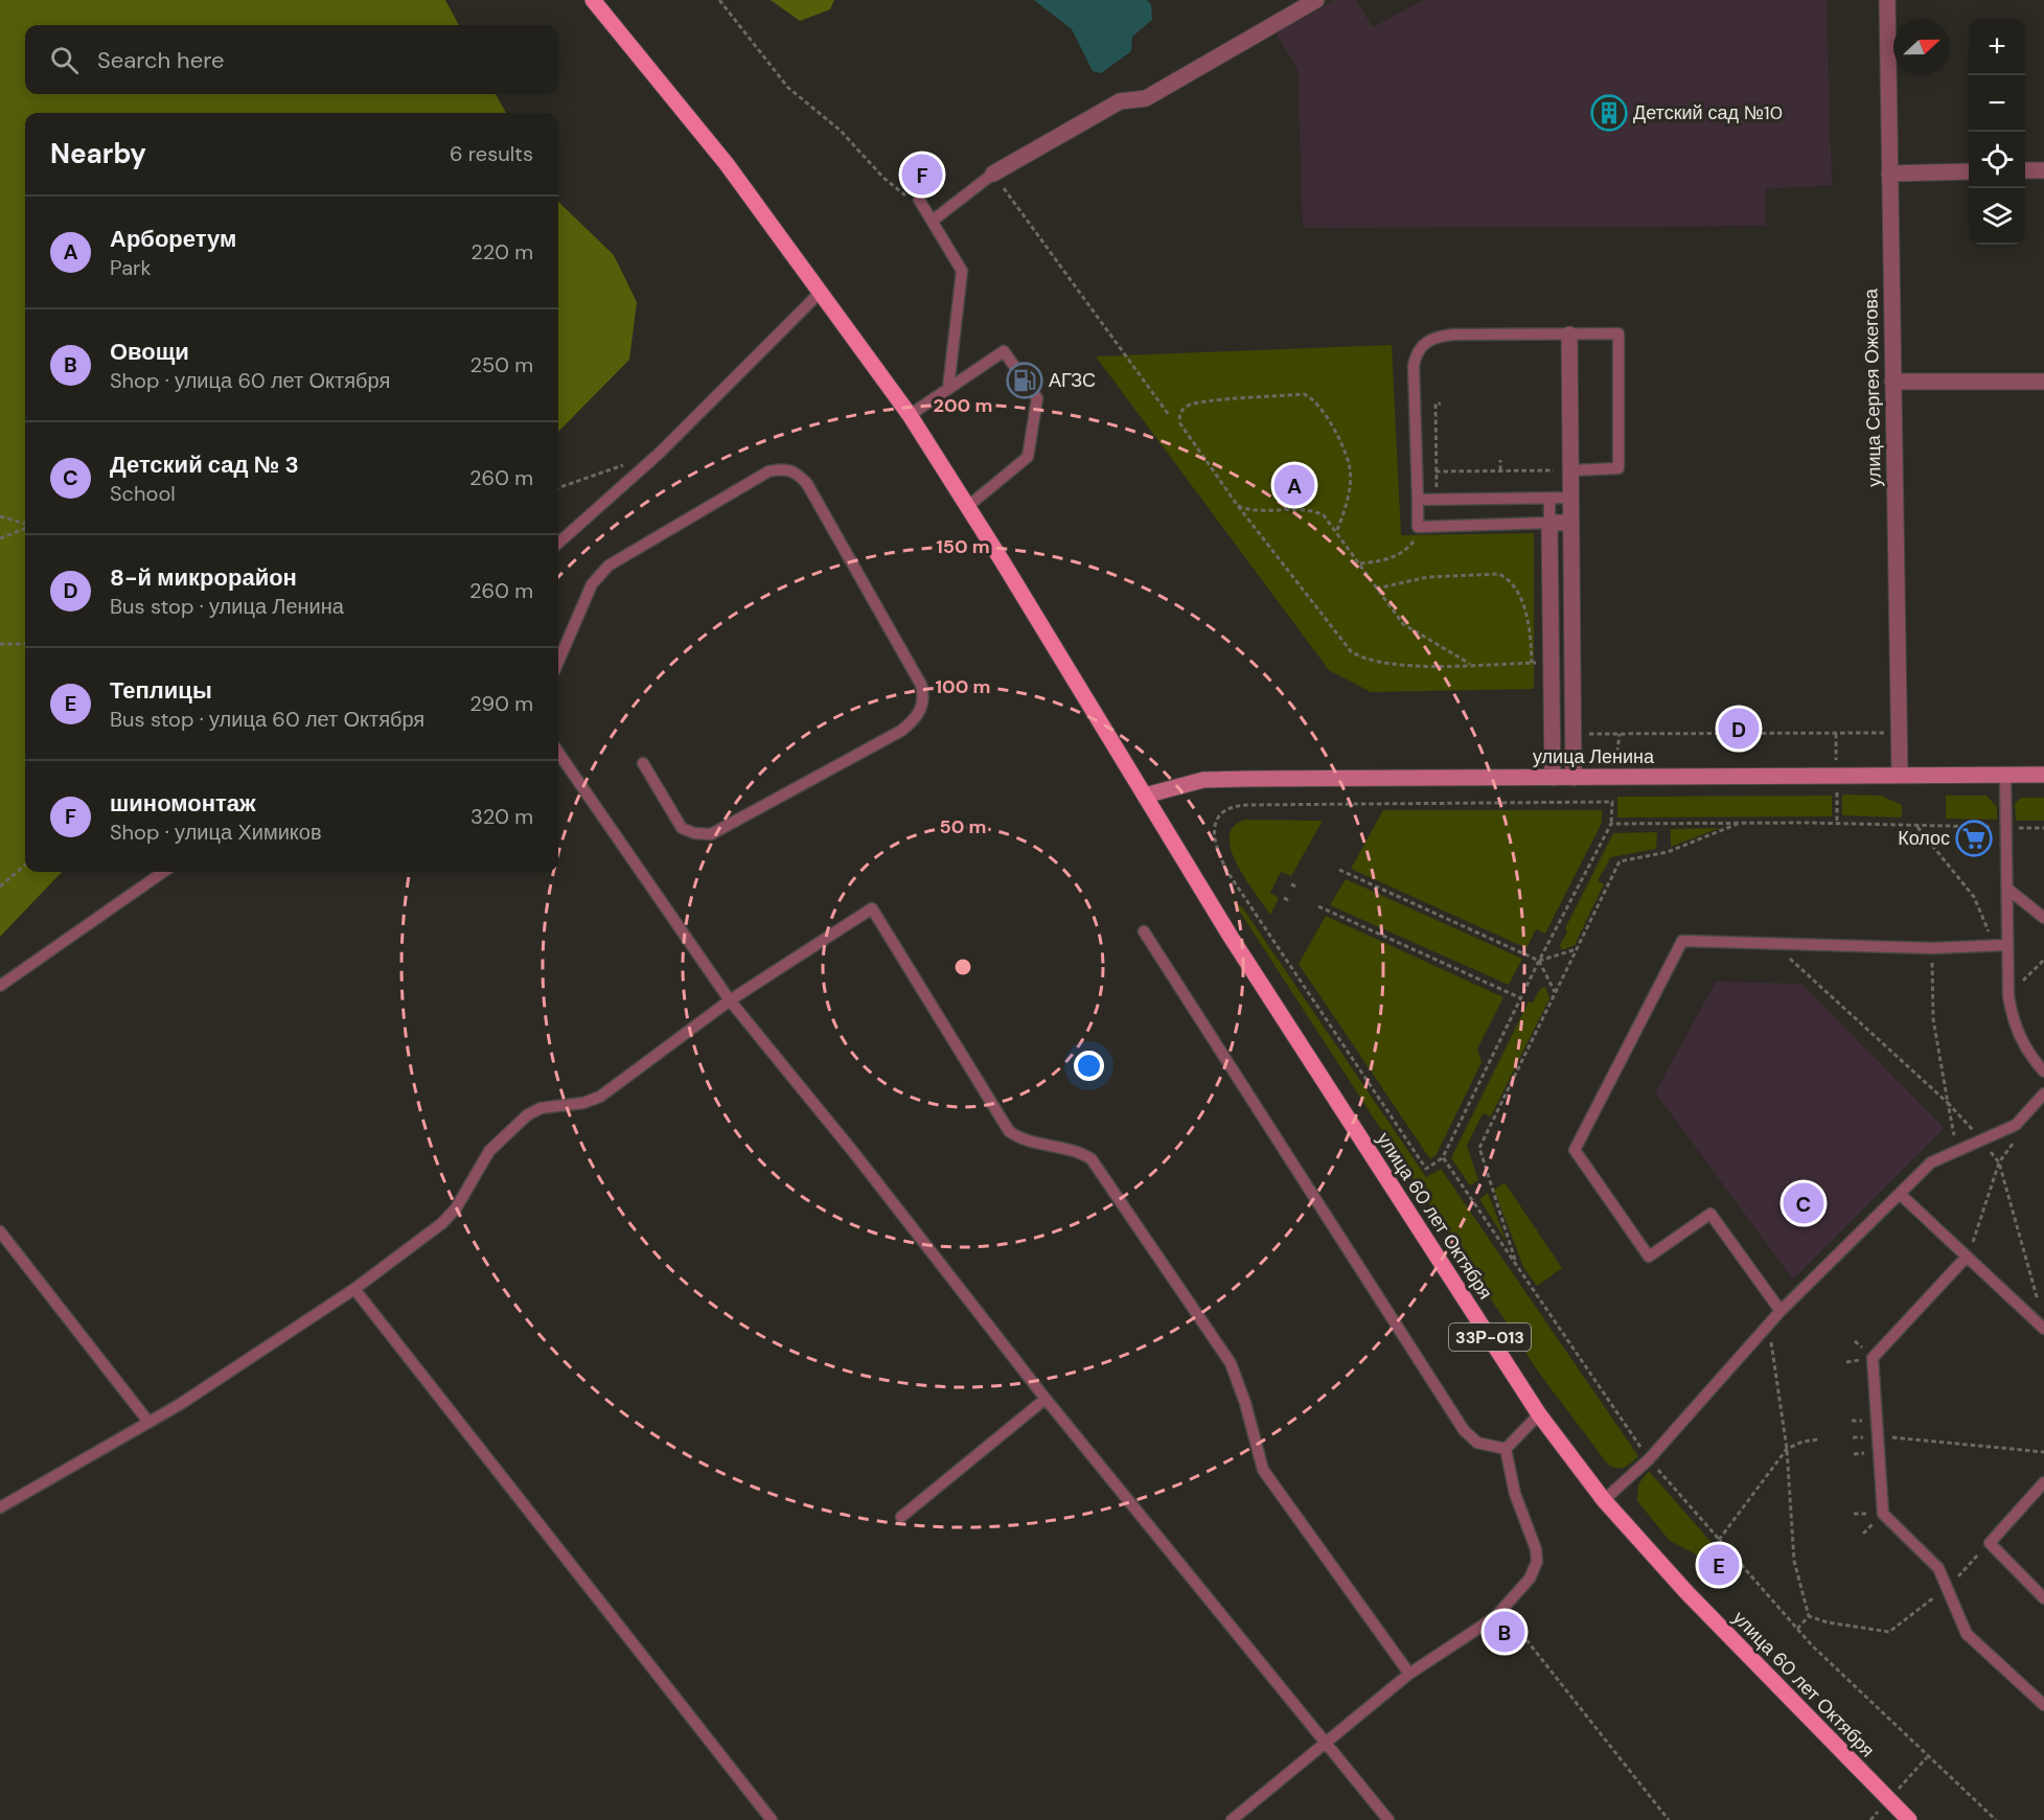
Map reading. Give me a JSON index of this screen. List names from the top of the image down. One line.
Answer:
{"streets":{"main road":["улица Ленина","улица 60 лет Октября","33Р-013"],"street":["улица Сергея Ожегова"]},"crossings":[["улица Сергея Ожегова","улица Ленина"],["улица Ленина","улица 60 лет Октября"],["улица Ленина","33Р-013"],["улица 60 лет Октября","33Р-013"]],"places":{"building":["Детский сад №10"],"fuel station":["АГЗС"],"supermarket":["Колос"]},"north":"right","page":{"map_buttons":["+","−"],"search":"Search here","heading":["Nearby","6 results"],"pins":["F","A","D","C","E","B"],"list":[{"mark":"A","name":"Арборетум","note":"Park","value":"220 m"},{"mark":"B","name":"Овощи","note":"Shop · улица 60 лет Октября","value":"250 m"},{"mark":"C","name":"Детский сад № 3","note":"School","value":"260 m"},{"mark":"D","name":"8-й микрорайон","note":"Bus stop · улица Ленина","value":"260 m"},{"mark":"E","name":"Теплицы","note":"Bus stop · улица 60 лет Октября","value":"290 m"},{"mark":"F","name":"шиномонтаж","note":"Shop · улица Химиков","value":"320 m"}]},"rings":["200 m","150 m","100 m","50 m"]}
